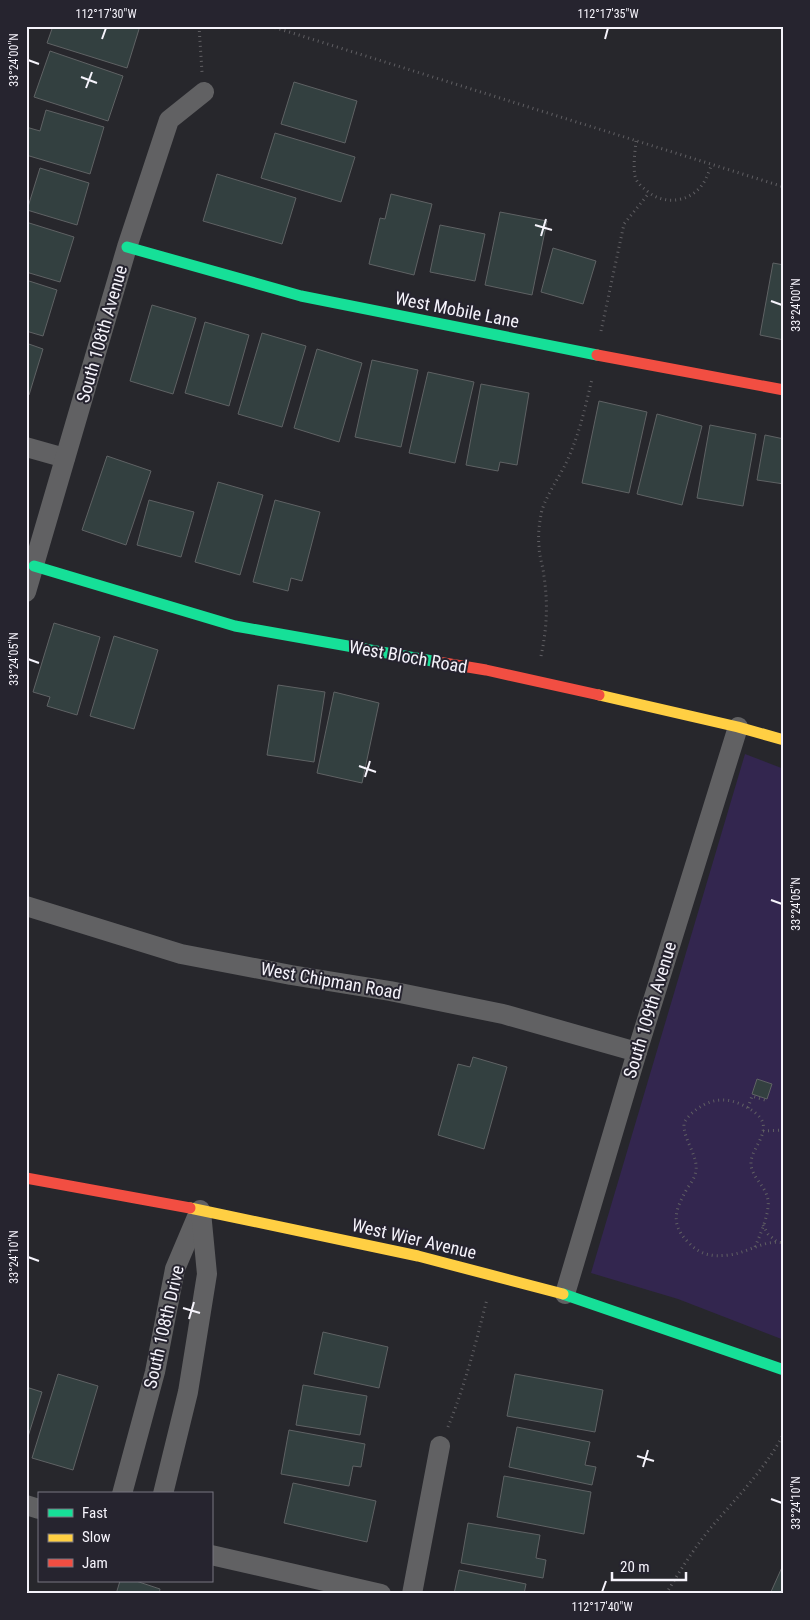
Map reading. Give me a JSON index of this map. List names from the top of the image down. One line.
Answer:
{"streets":{"street":["West Mobile Lane","South 108th Avenue","West Bloch Road","West Chipman Road","South 109th Avenue","West Wier Avenue","South 108th Drive"]},"crossings":[["West Mobile Lane","South 108th Avenue"],["South 108th Avenue","West Bloch Road"],["West Bloch Road","South 109th Avenue"],["West Chipman Road","South 109th Avenue"],["South 109th Avenue","West Wier Avenue"],["West Wier Avenue","South 108th Drive"]],"legend":["Fast","Slow","Jam"],"scale_bar":"20 m","coordinates":["112°17'30\"W","112°17'35\"W","33°24'00\"N","33°24'05\"N","33°24'10\"N","112°17'40\"W"]}
